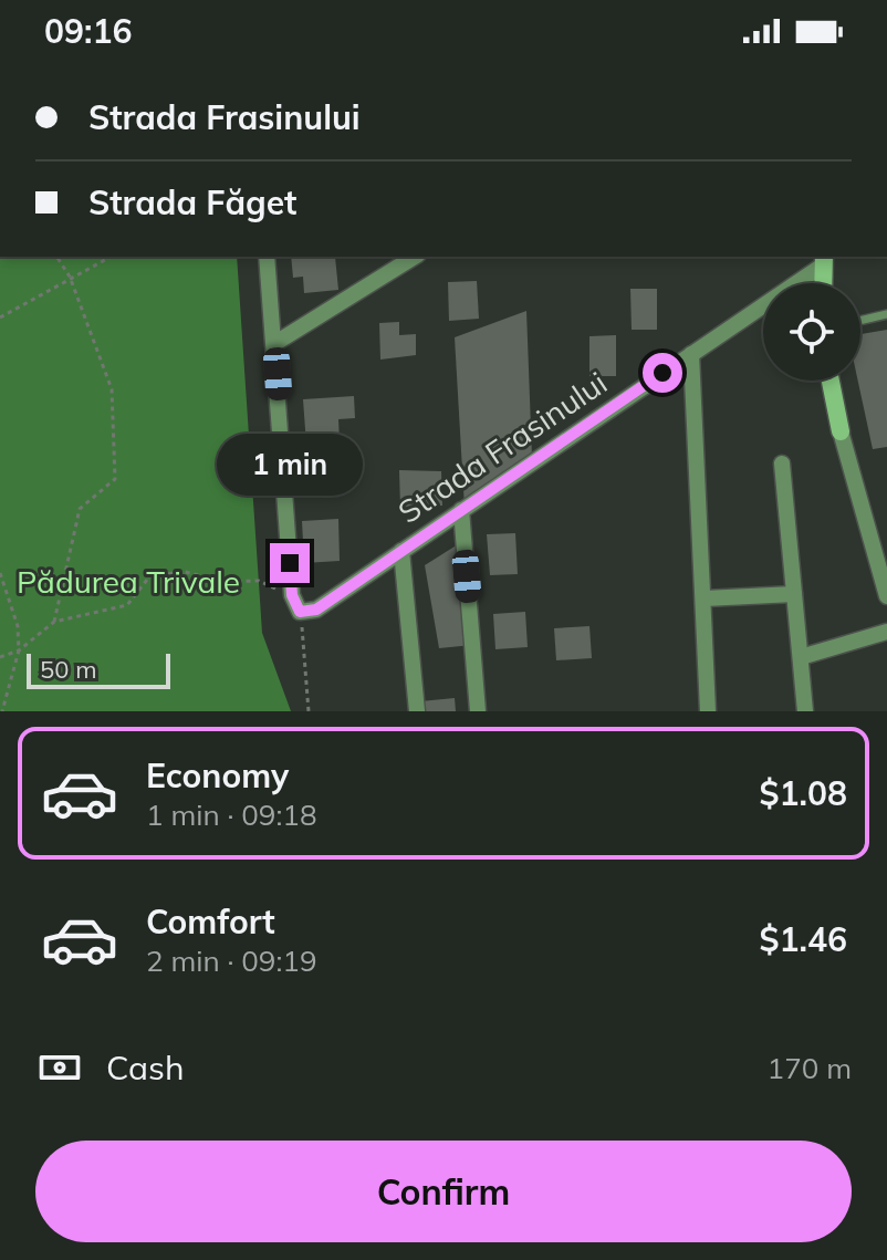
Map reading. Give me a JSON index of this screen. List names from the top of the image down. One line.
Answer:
{"streets":{"street":["Strada Frasinului"]},"parks":["Pădurea Trivale"],"scale_bar":"50 m","page":{"status":"09:16","banner":["Strada Frasinului","Strada Făget"],"bubble":"1 min","scale":"50 m","list":[{"name":"Economy","note":"1 min · 09:18","value":"$1.08"},{"name":"Comfort","note":"2 min · 09:19","value":"$1.46"}],"pay":["Cash","170 m"],"buttons":"Confirm"}}
